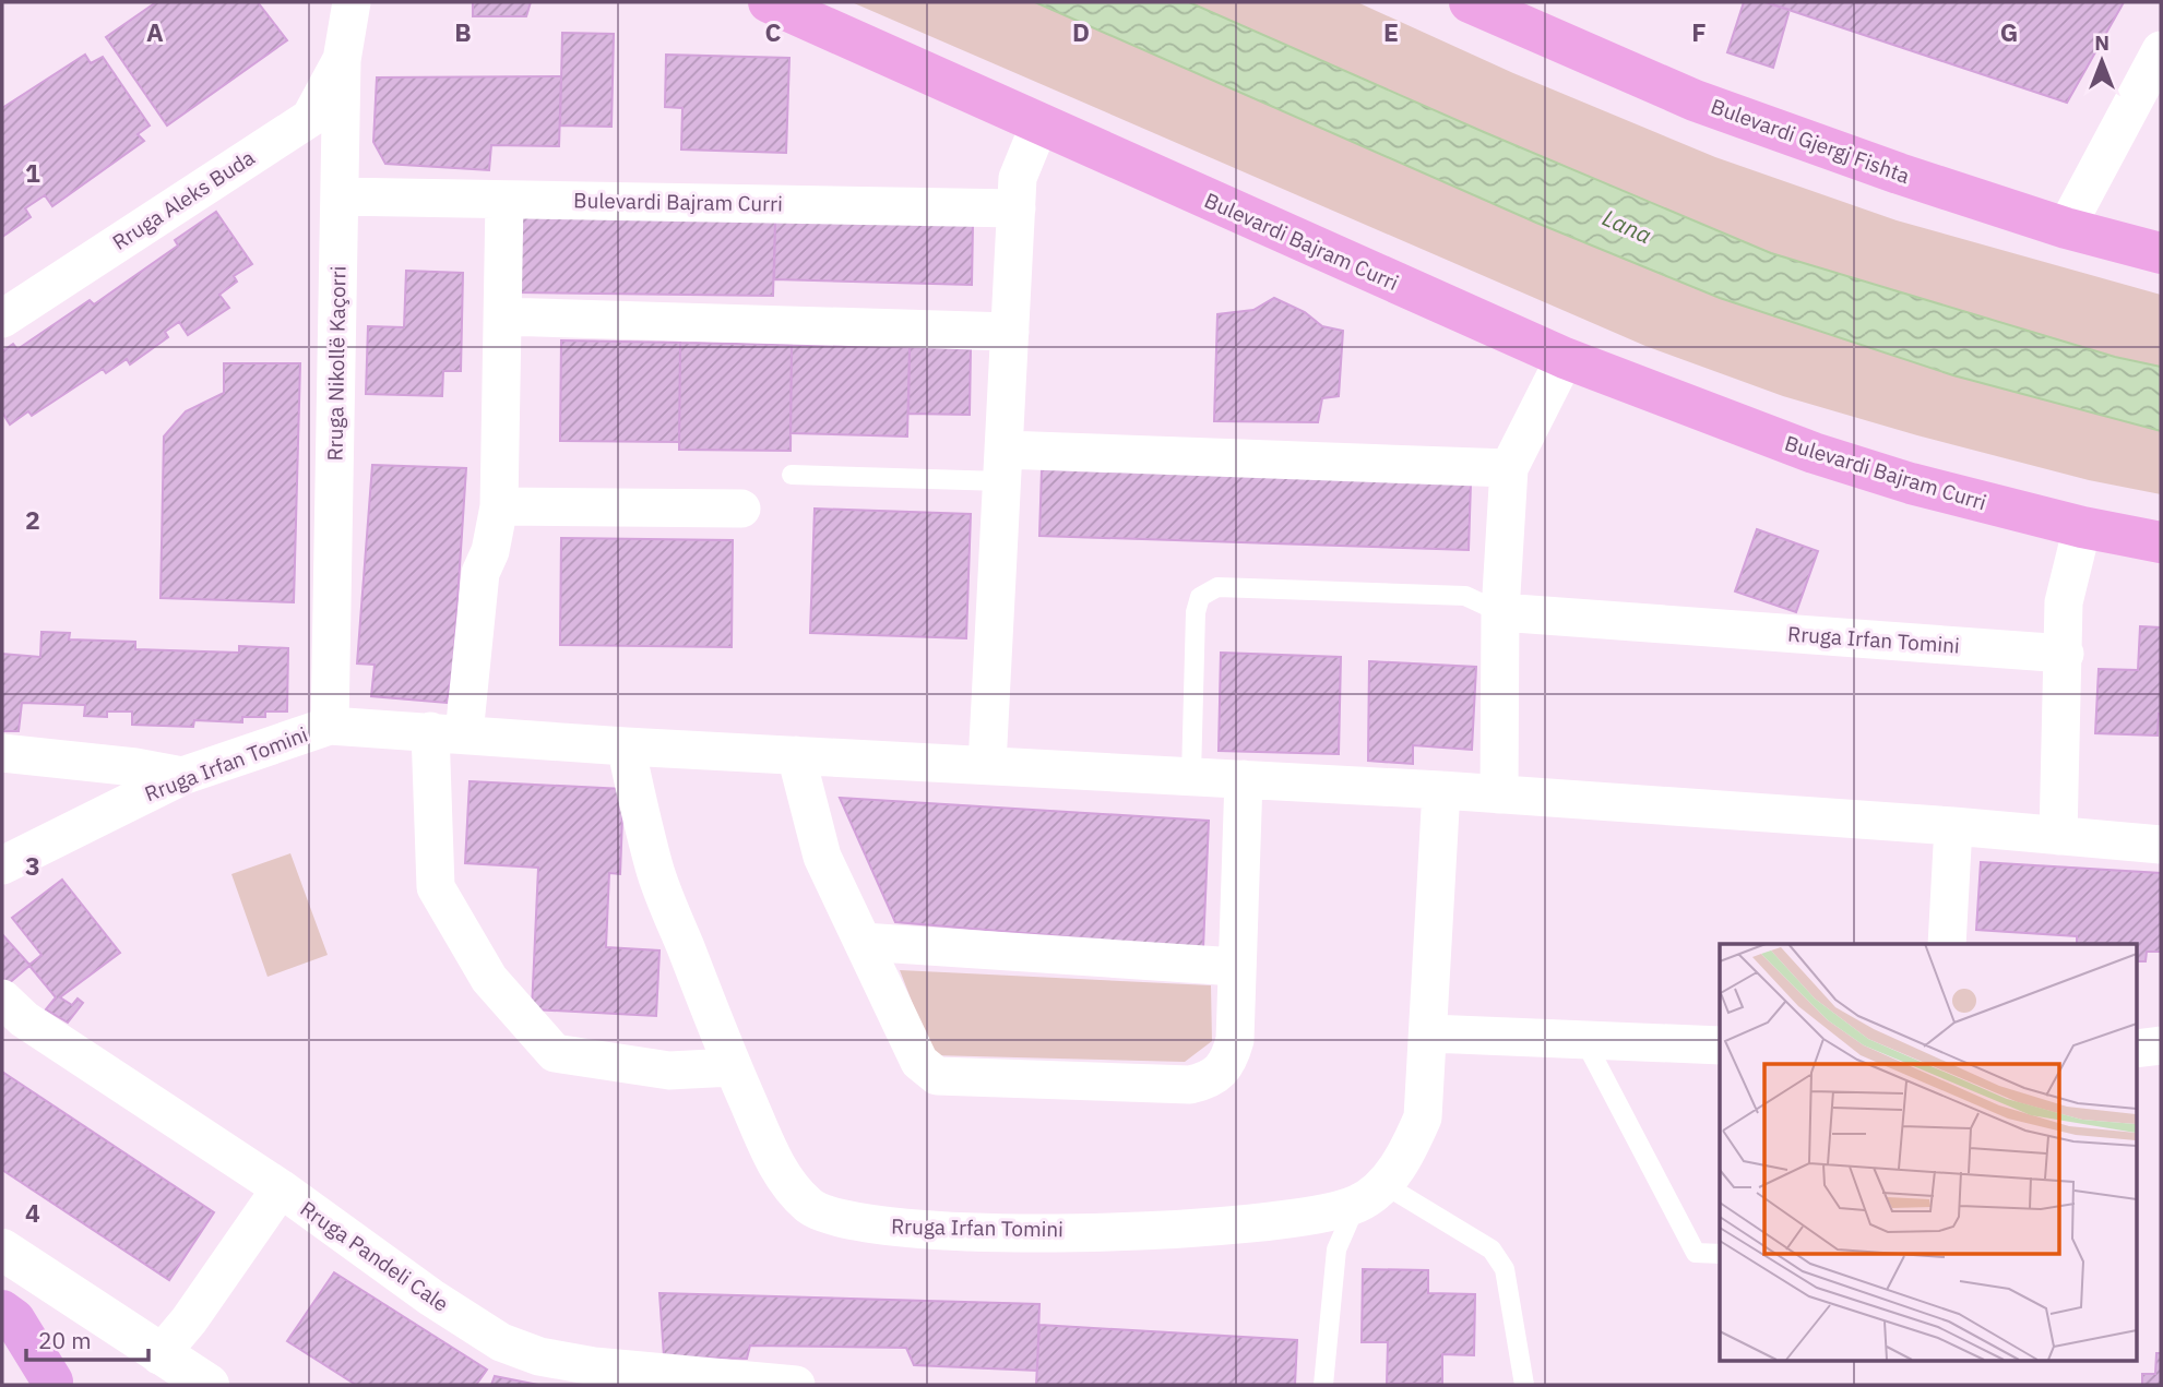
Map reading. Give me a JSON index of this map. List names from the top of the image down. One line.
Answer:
{"streets":{"main road":["Bulevardi Gjergj Fishta","Bulevardi Bajram Curri"],"street":["Rruga Aleks Buda","Rruga Nikollë Kaçorri","Rruga Irfan Tomini","Rruga Pandeli Cale"]},"crossings":[["Rruga Aleks Buda","Rruga Nikollë Kaçorri"],["Bulevardi Bajram Curri","Rruga Nikollë Kaçorri"],["Rruga Nikollë Kaçorri","Rruga Irfan Tomini"]],"water":["Lana"],"scale_bar":"20 m","north":"top","grid":{"columns":["A","B","C","D","E","F","G"],"rows":["1","2","3","4"]}}
